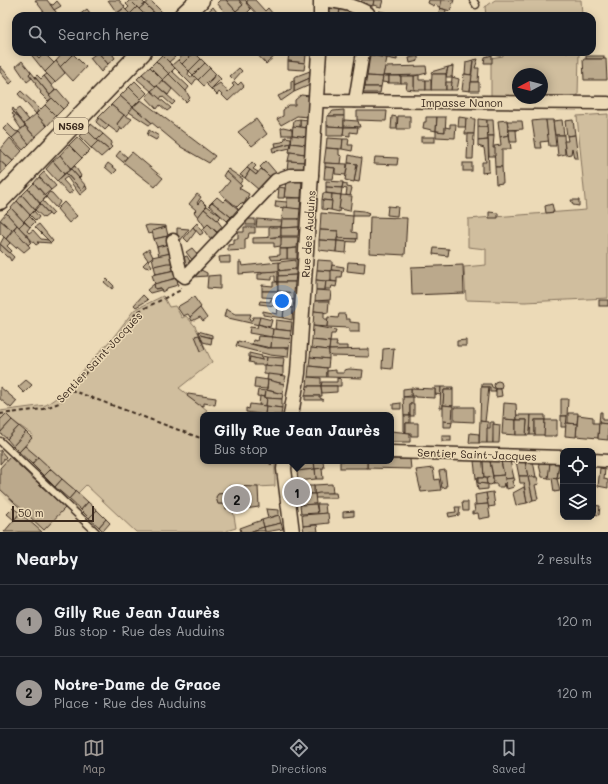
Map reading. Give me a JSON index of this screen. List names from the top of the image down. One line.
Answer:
{"streets":{"main road":["N569"],"street":["Impasse Nanon","Rue des Auduins","Sentier Saint-Jacques"]},"crossings":[["Impasse Nanon","Rue des Auduins"]],"scale_bar":"50 m","north":"left","page":{"search":"Search here","popup":["Gilly Rue Jean Jaurès","Bus stop"],"pins":["1","2"],"scale":"50 m","heading":["Nearby","2 results"],"list":[{"mark":"1","name":"Gilly Rue Jean Jaurès","note":"Bus stop · Rue des Auduins","value":"120 m"},{"mark":"2","name":"Notre-Dame de Grace","note":"Place · Rue des Auduins","value":"120 m"}],"nav":["Map","Directions","Saved"]}}
